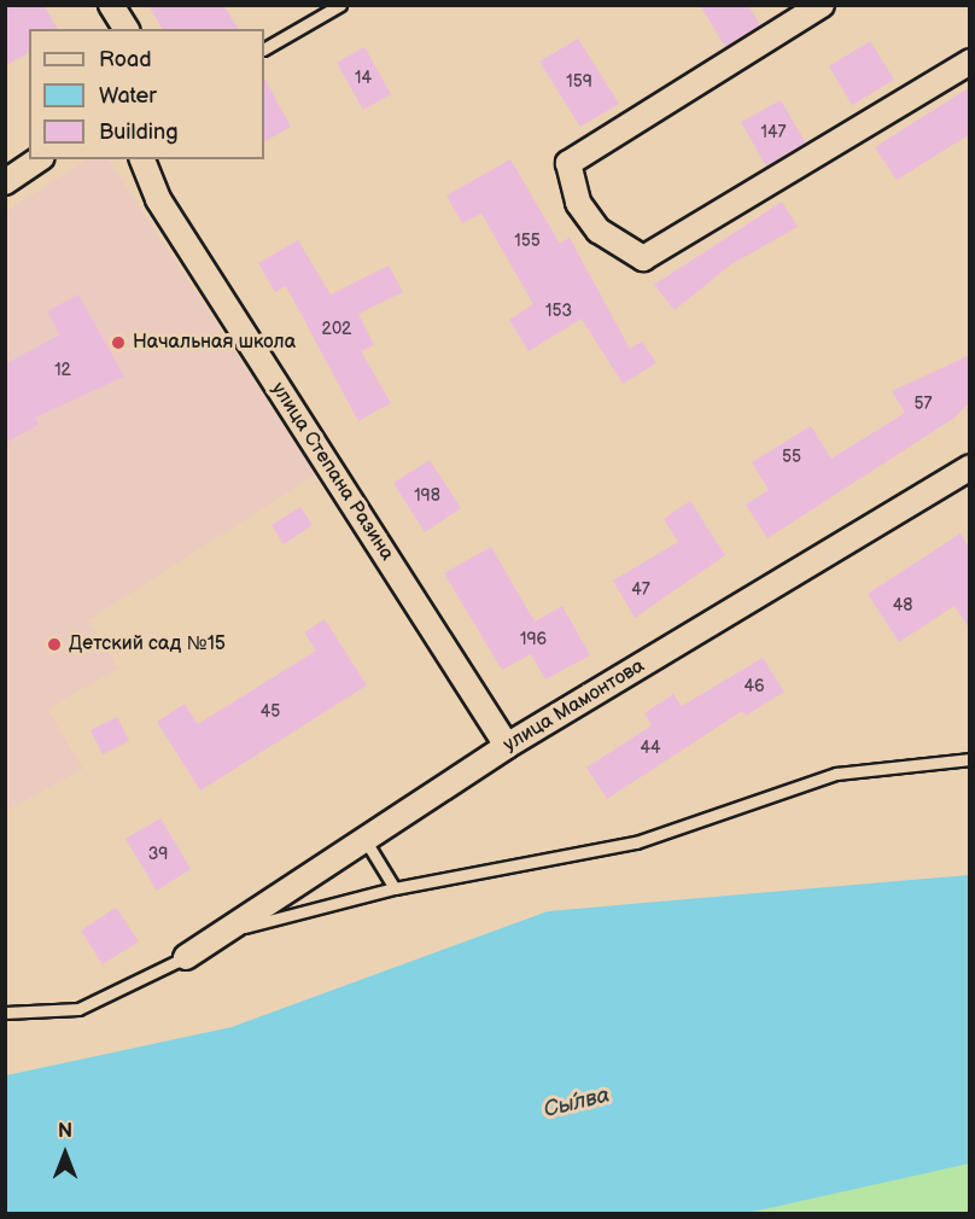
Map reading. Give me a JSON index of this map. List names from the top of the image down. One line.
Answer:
{"streets":{"street":["улица Степана Разина","улица Мамонтова"]},"crossings":[["улица Степана Разина","улица Мамонтова"]],"water":["Сы́лва"],"places":["Начальная школа","Детский сад №15"],"house_numbers":["14","159","147","155","153","202","12","57","55","198","47","48","196","46","45","44","39"],"legend":["Road","Water","Building"],"north":"top"}
